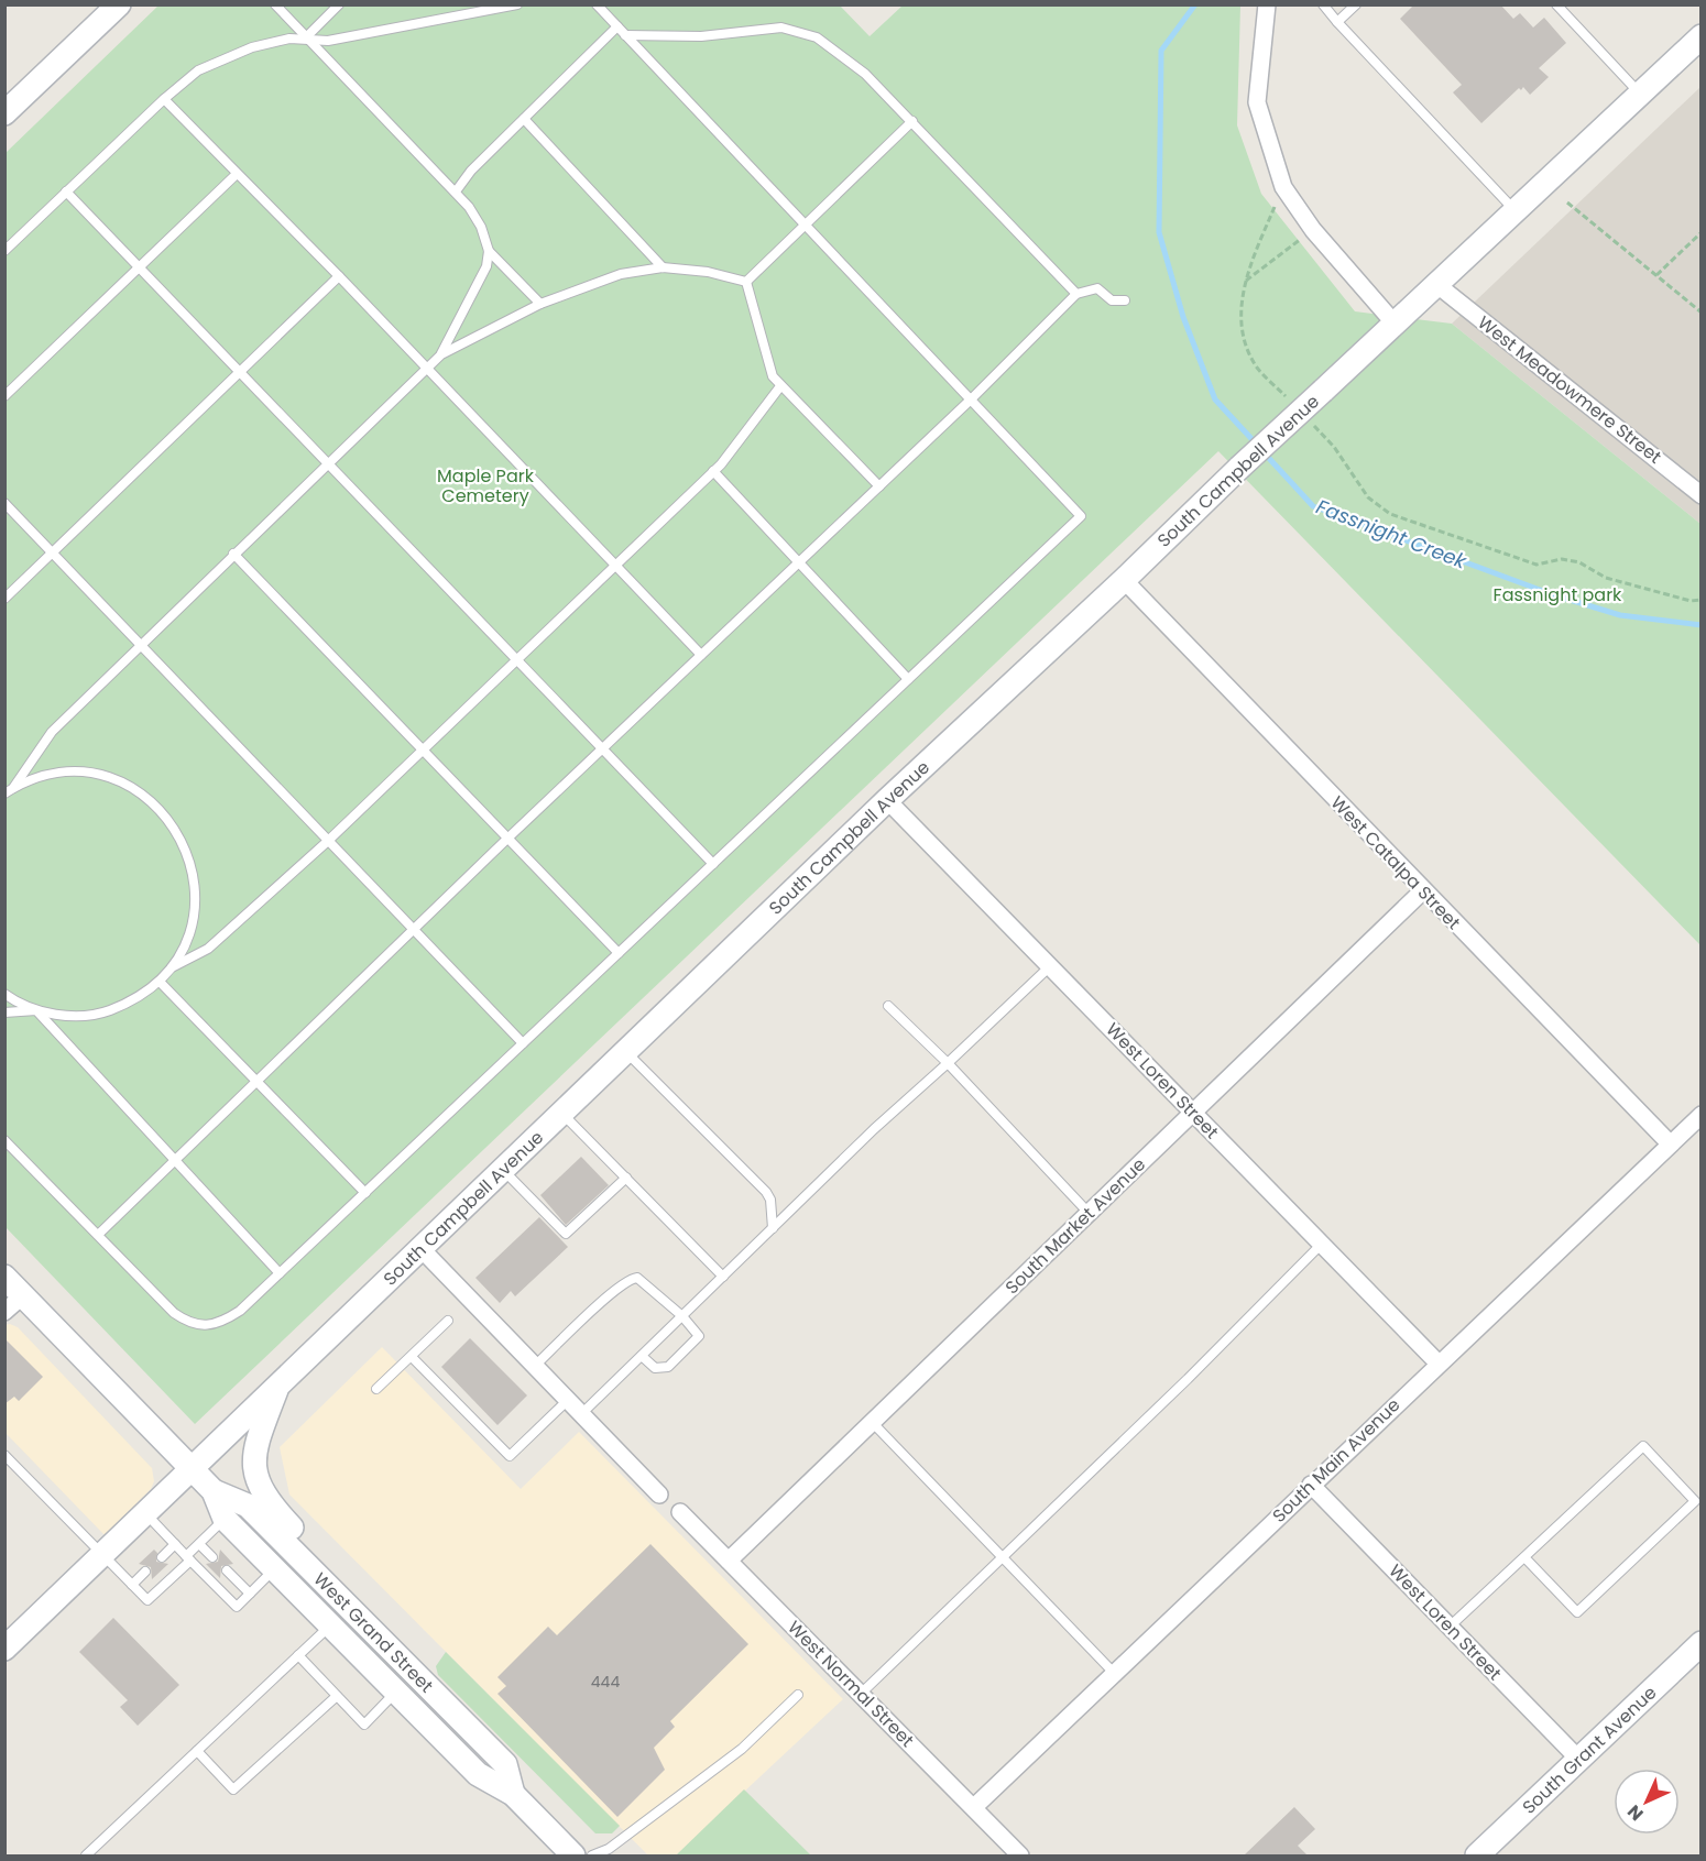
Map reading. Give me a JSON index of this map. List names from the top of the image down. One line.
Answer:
{"streets":{"main road":["South Campbell Avenue","West Grand Street","South Grant Avenue"],"street":["West Meadowmere Street","West Catalpa Street","West Loren Street","South Market Avenue","South Main Avenue","West Normal Street"]},"crossings":[["West Meadowmere Street","South Campbell Avenue"],["South Campbell Avenue","West Catalpa Street"],["South Campbell Avenue","West Loren Street"],["South Campbell Avenue","West Grand Street"],["West Catalpa Street","South Market Avenue"],["West Catalpa Street","South Main Avenue"],["West Loren Street","South Market Avenue"],["West Loren Street","South Main Avenue"],["West Loren Street","South Grant Avenue"],["South Market Avenue","West Normal Street"],["South Main Avenue","West Normal Street"]],"water":["Fassnight Creek"],"parks":["Maple Park Cemetery","Fassnight park"],"house_numbers":["444"],"north":"bottom left"}
